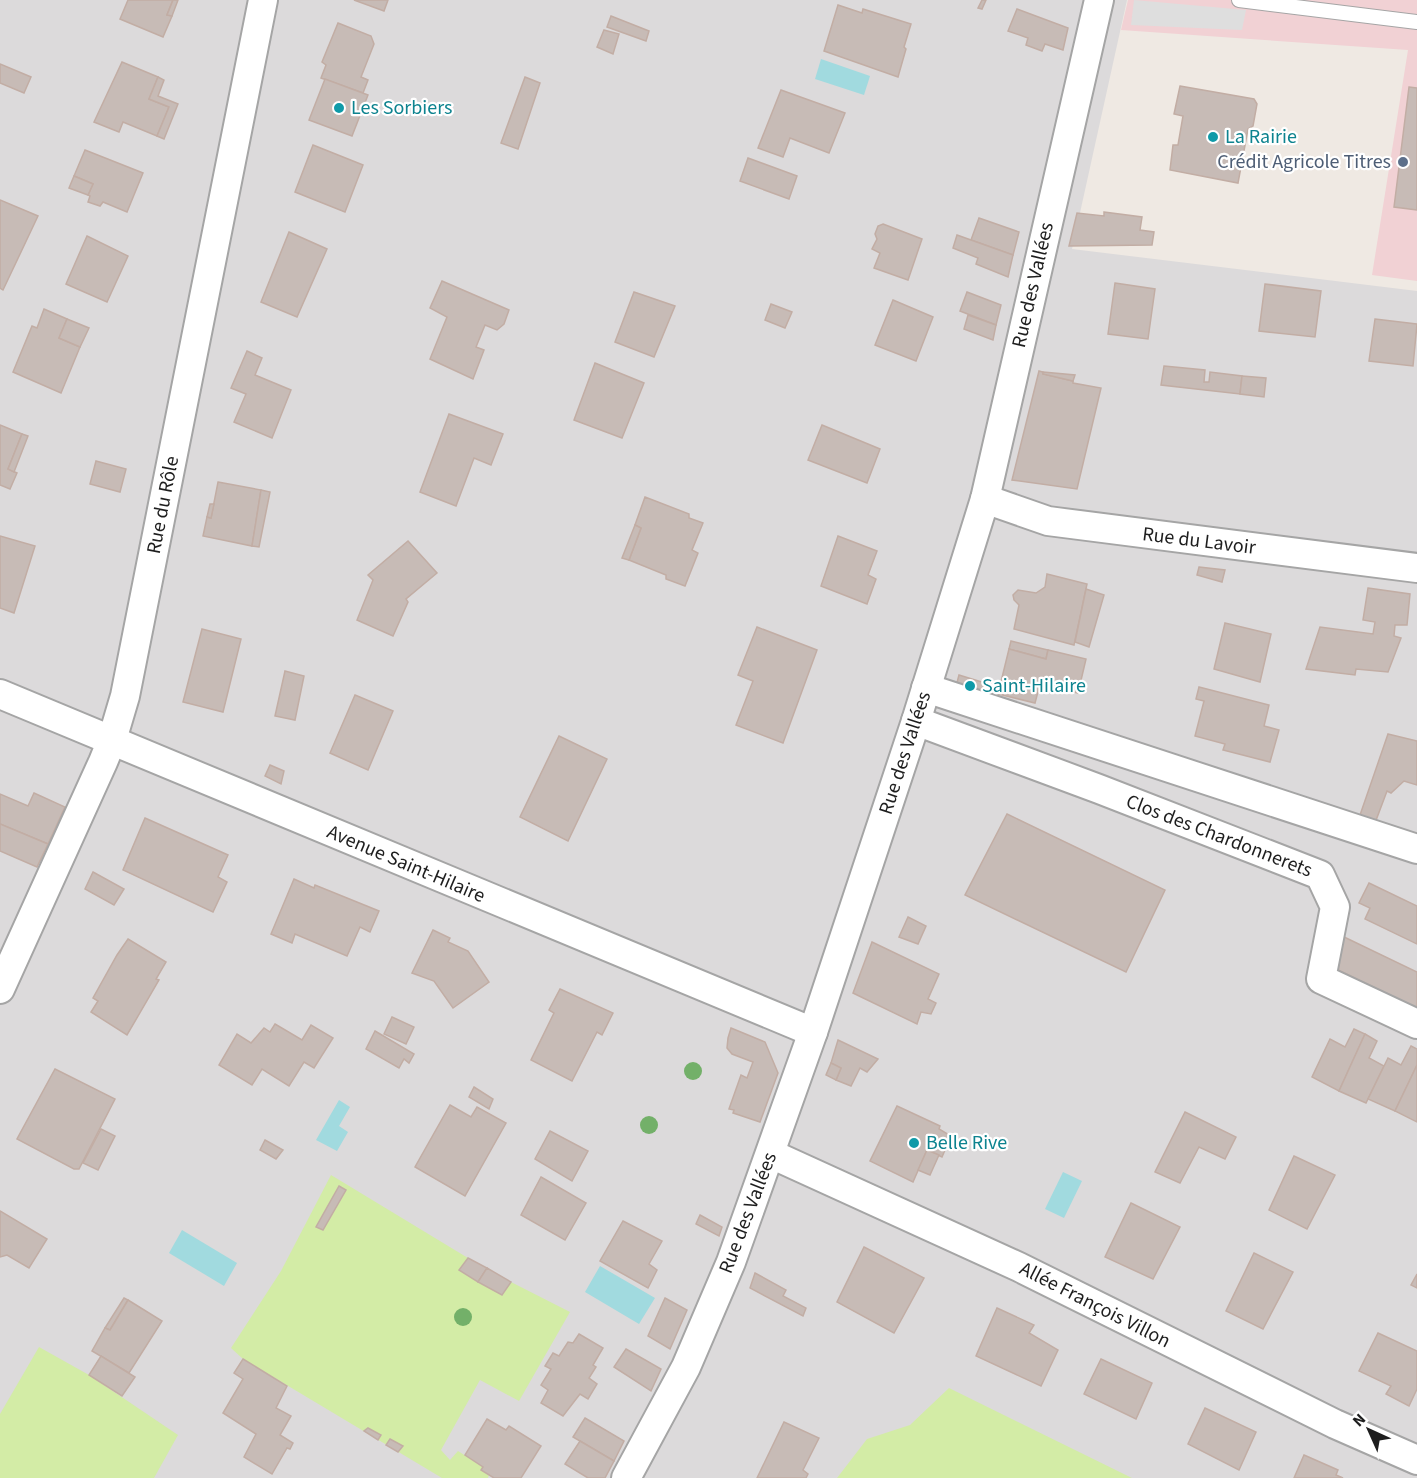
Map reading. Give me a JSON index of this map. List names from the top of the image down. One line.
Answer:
{"streets":{"street":["Rue des Vallées","Rue du Rôle","Rue du Lavoir","Clos des Chardonnerets","Avenue Saint-Hilaire","Allée François Villon"]},"crossings":[["Rue des Vallées","Rue du Lavoir"],["Rue des Vallées","Clos des Chardonnerets"],["Rue des Vallées","Avenue Saint-Hilaire"],["Rue des Vallées","Allée François Villon"],["Rue du Rôle","Avenue Saint-Hilaire"]],"places":["Les Sorbiers","La Rairie","Crédit Agricole Titres","Saint-Hilaire","Belle Rive"],"north":"top left"}
